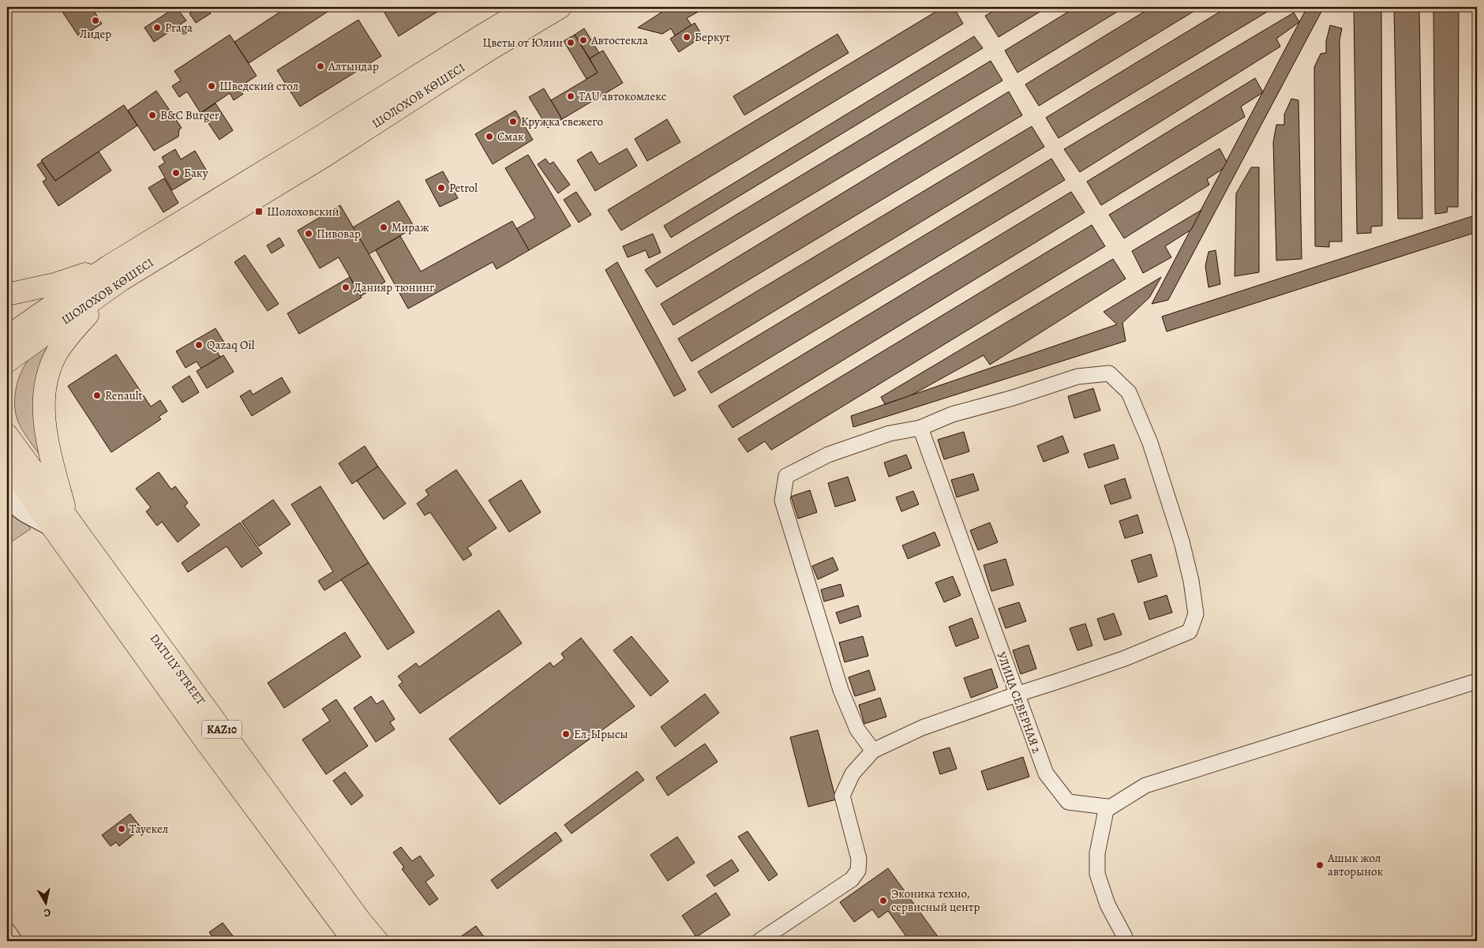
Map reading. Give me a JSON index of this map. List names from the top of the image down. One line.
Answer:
{"streets":{"highway":["ШОЛОХОВ КӨШЕСІ","DATULY STREET","KAZ10"],"street":["УЛИЦА СЕВЕРНАЯ 2"]},"places":{"other":["Лидер","Praga","Беркут","Автостекла","Цветы от Юлии","Алтындар","Шведский стол","TAU автокомлекс","B&C Burger","Кружка свежего","Смак","Баку","Petrol","Мираж","Пивовар","Данияр тюнинг","Qazaq Oil","Renault","Ел-Ырысы","Тауекел","Ашык жол авторынок","Эконика техно, сервисный центр"],"transit":["Шолоховский"]},"north":"bottom"}
